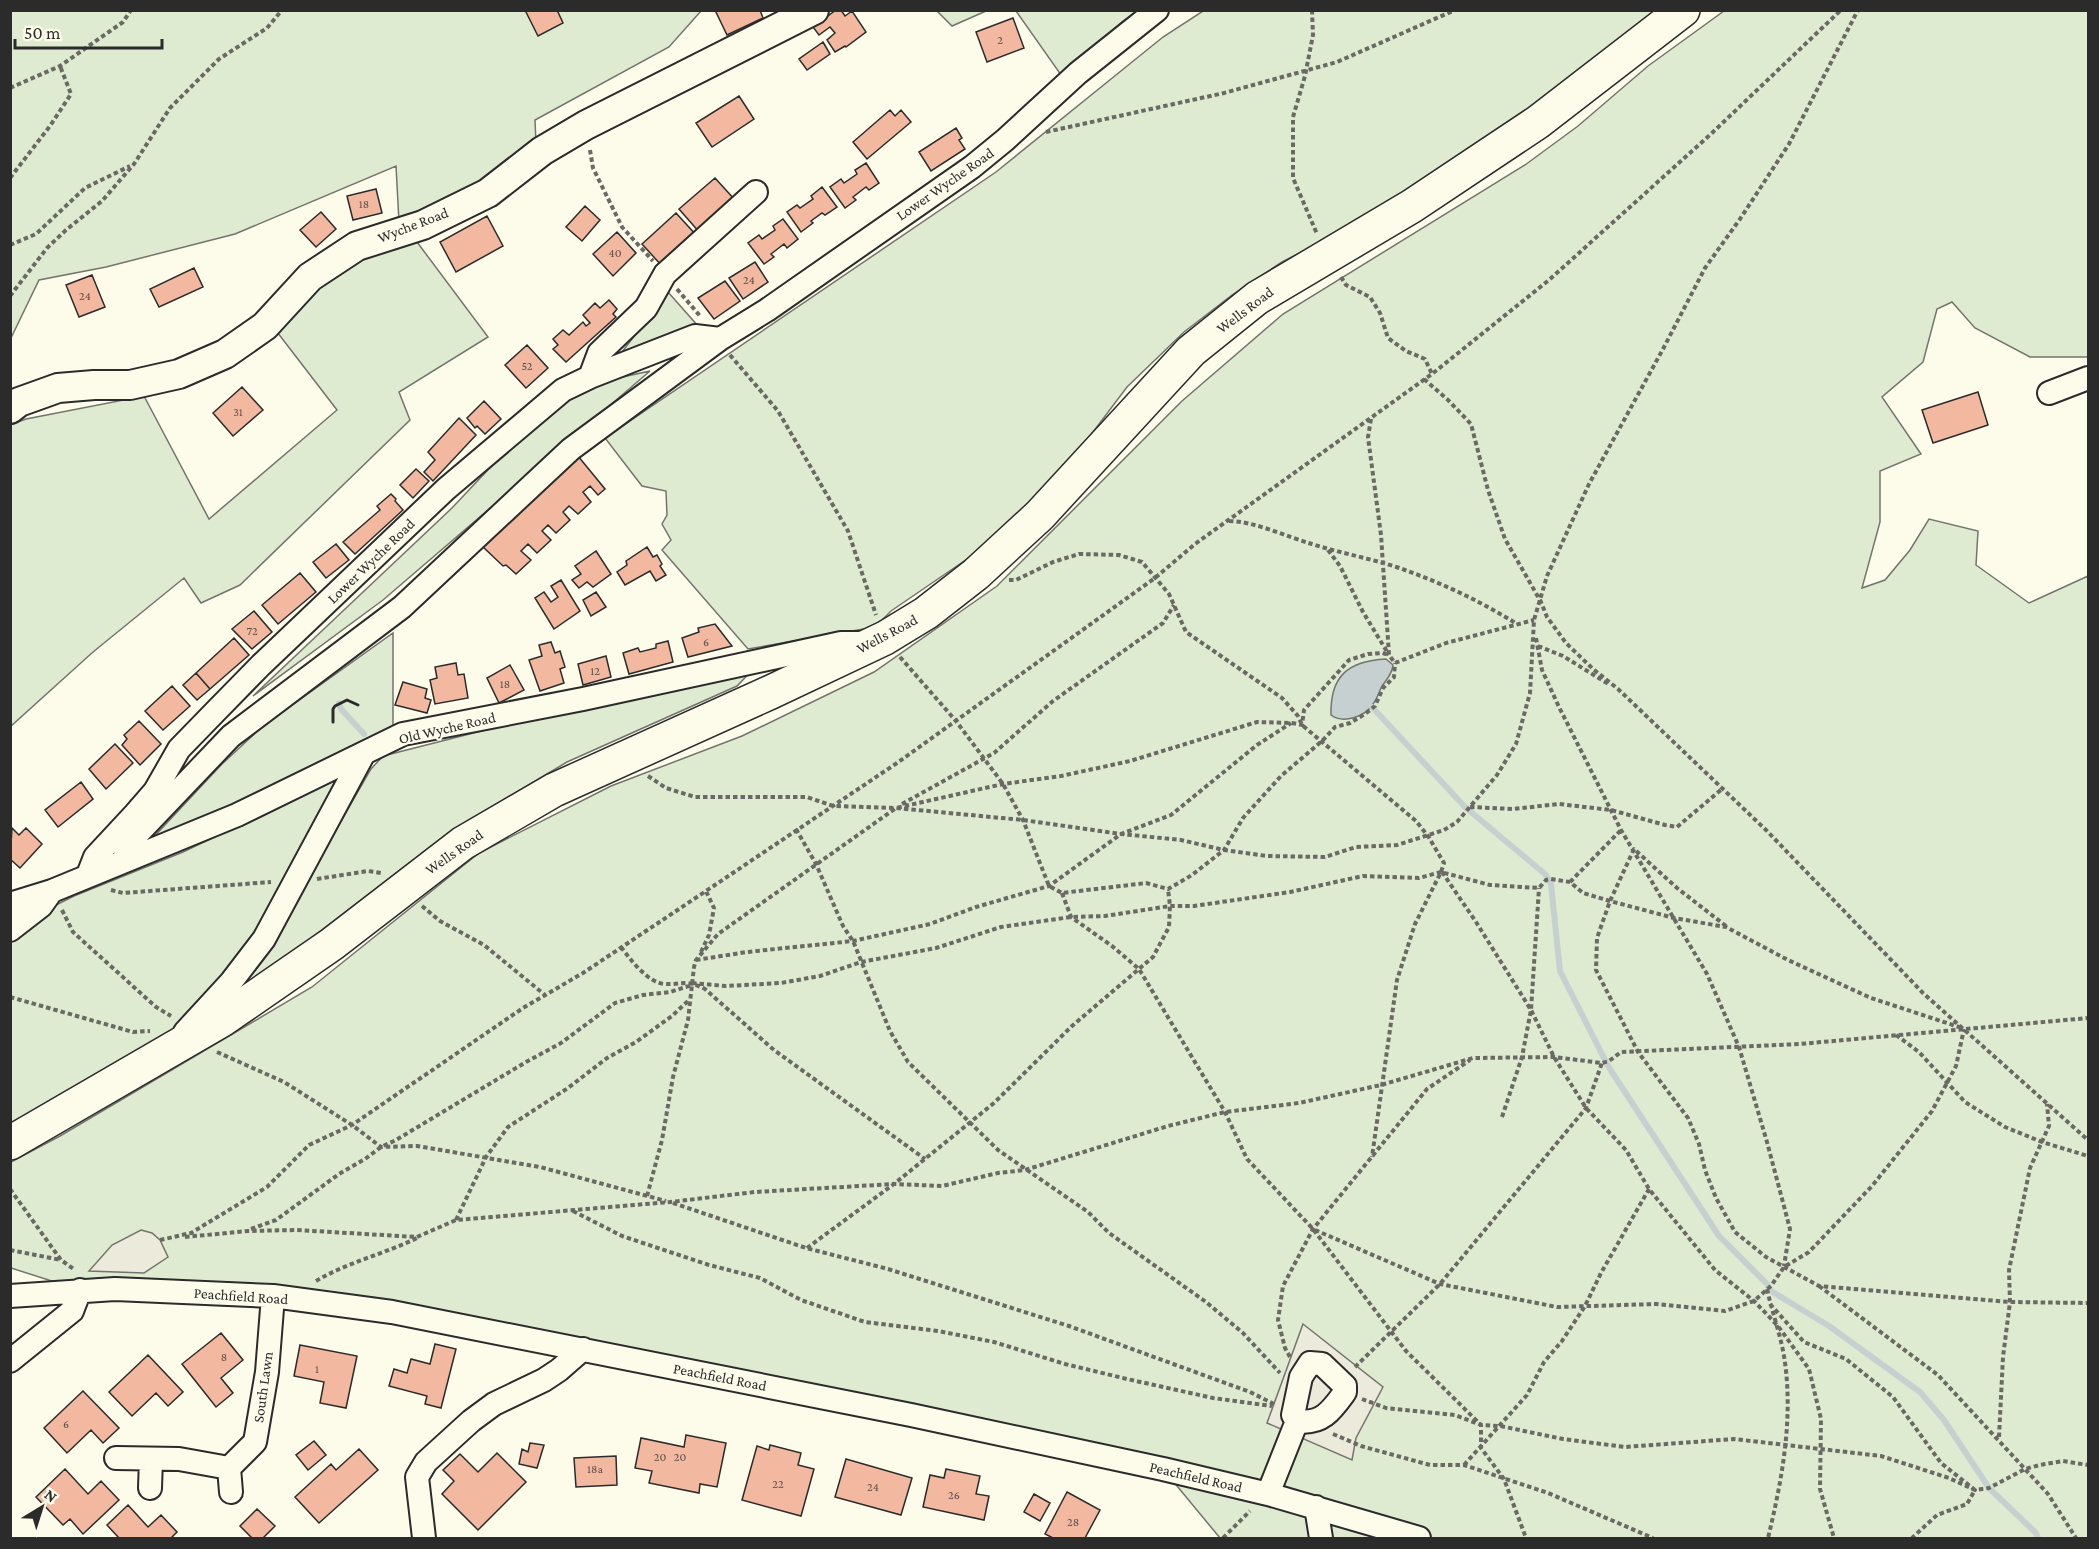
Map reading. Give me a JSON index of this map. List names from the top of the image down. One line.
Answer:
{"streets":{"highway":["Wells Road"],"main road":["Wyche Road"],"street":["Lower Wyche Road","Old Wyche Road","Peachfield Road","South Lawn"]},"crossings":[["Lower Wyche Road","Old Wyche Road"],["Wells Road","Old Wyche Road"],["Peachfield Road","South Lawn"]],"house_numbers":["2","18","40","24","24","52","31","72","6","12","18","8","1","6","20","20","18a","22","24","26","28"],"scale_bar":"50 m","north":"top right"}
